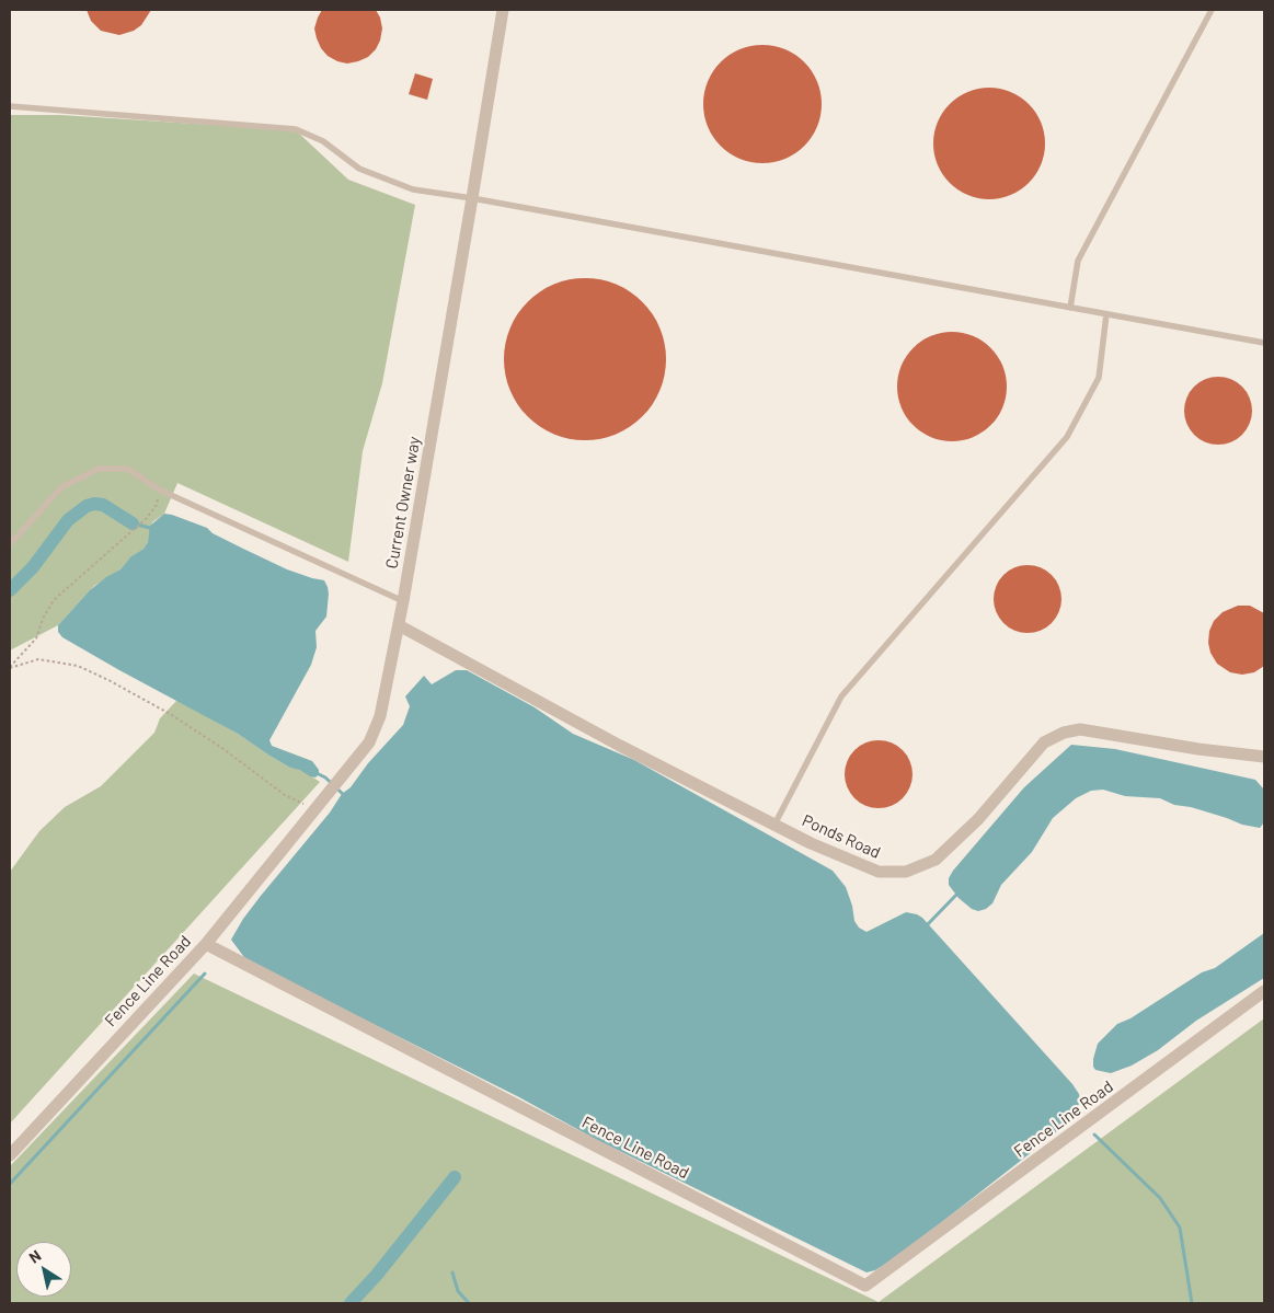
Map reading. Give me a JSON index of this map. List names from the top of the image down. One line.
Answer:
{"streets":{"street":["Current Owner way","Ponds Road","Fence Line Road"]},"crossings":[["Current Owner way","Ponds Road"],["Current Owner way","Fence Line Road"]],"north":"top left"}
